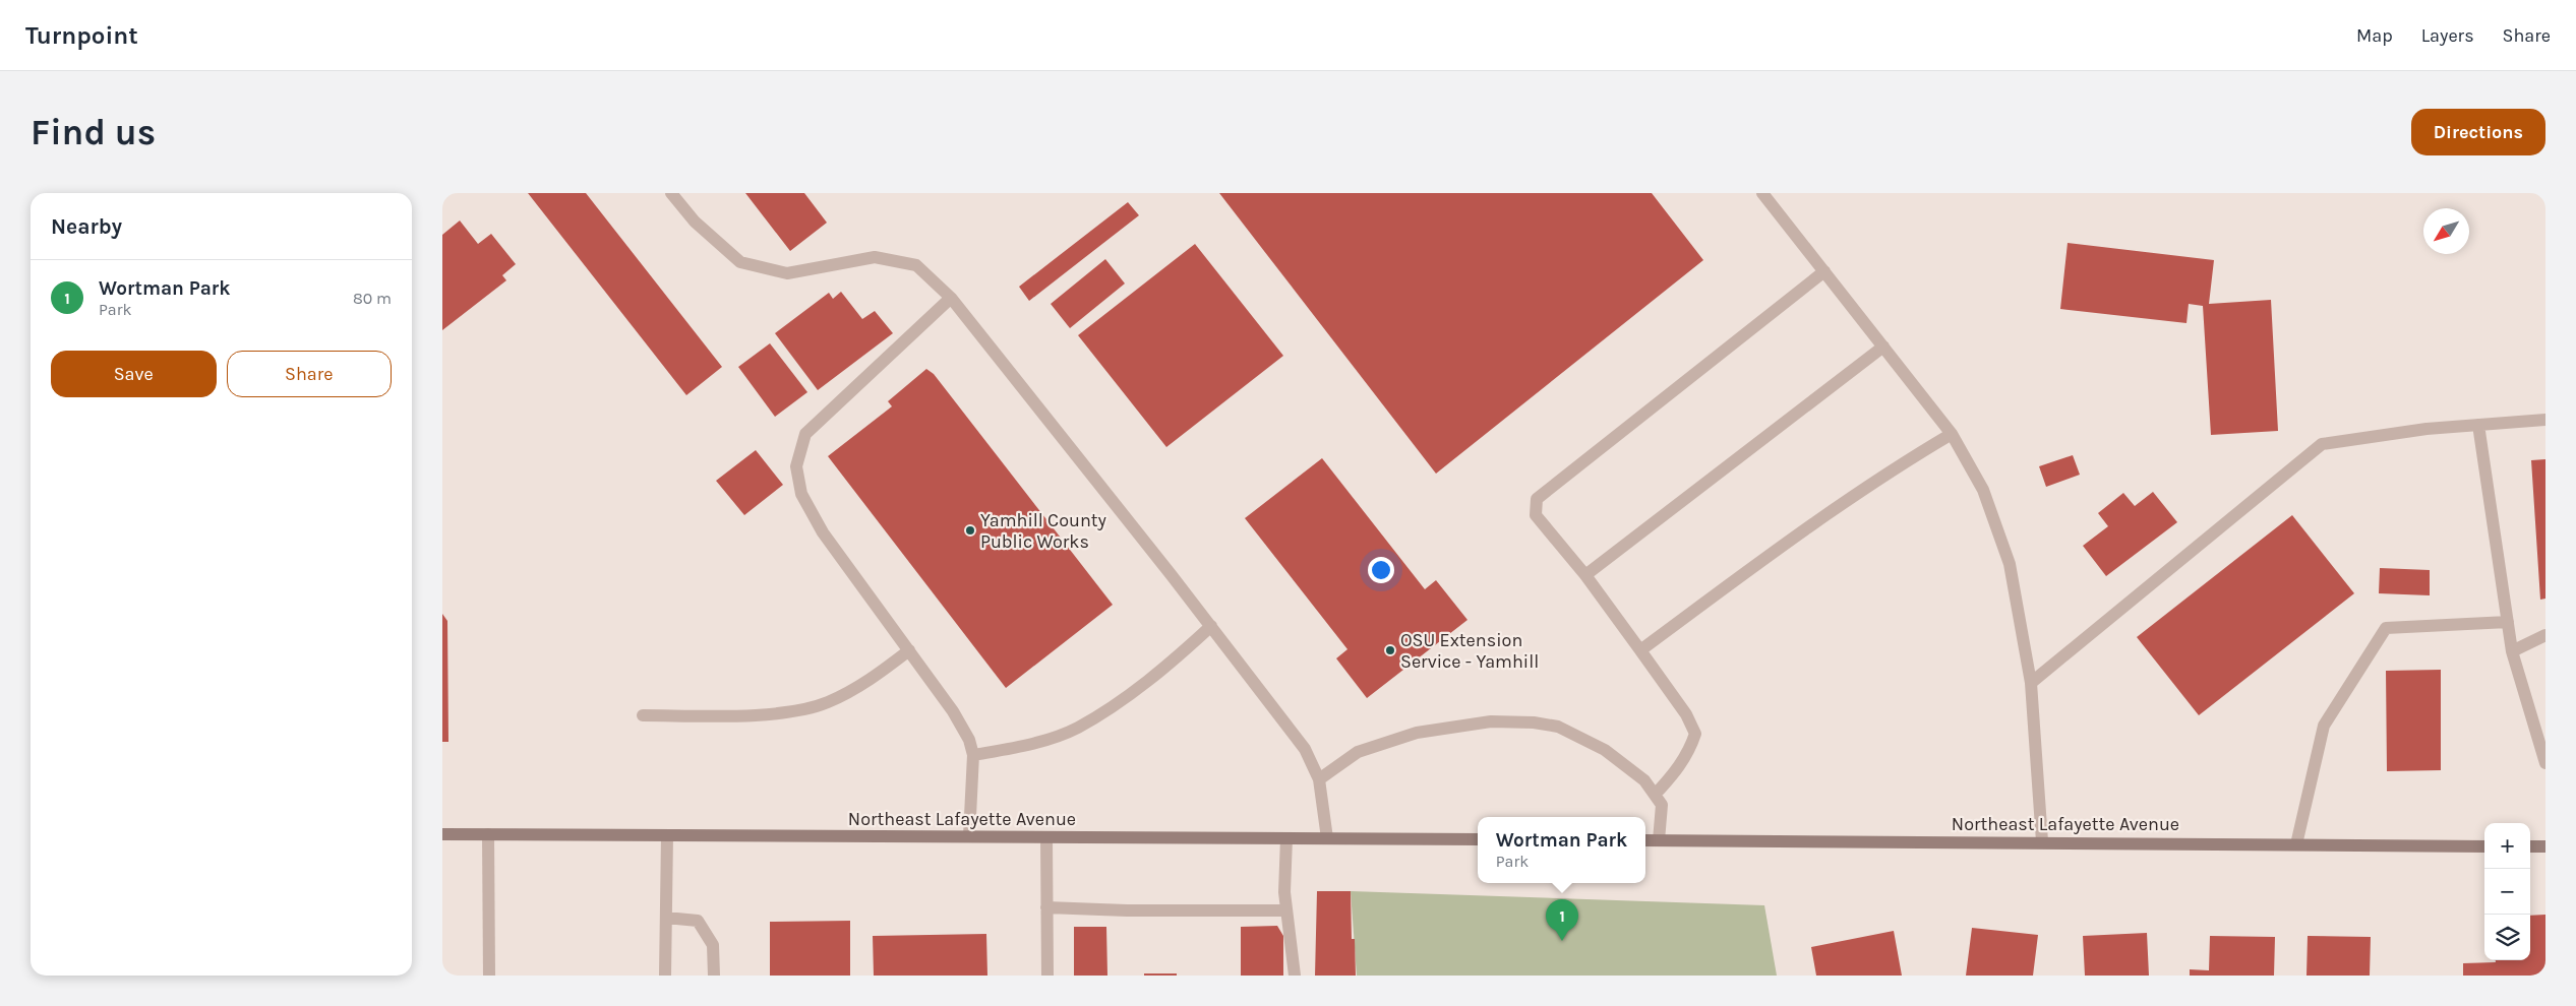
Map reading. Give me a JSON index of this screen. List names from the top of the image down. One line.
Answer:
{"streets":{"main road":["Northeast Lafayette Avenue"]},"places":["Yamhill County Public Works","OSU Extension Service - Yamhill"],"north":"bottom left","page":{"header":"Turnpoint","nav":["Map","Layers","Share"],"buttons":["Directions",["Save","Share"]],"title":"Find us","heading":"Nearby","list":[{"mark":"1","name":"Wortman Park","note":"Park","value":"80 m"}],"popup":["Wortman Park","Park"],"map_buttons":["+","−"],"pins":"1"}}
